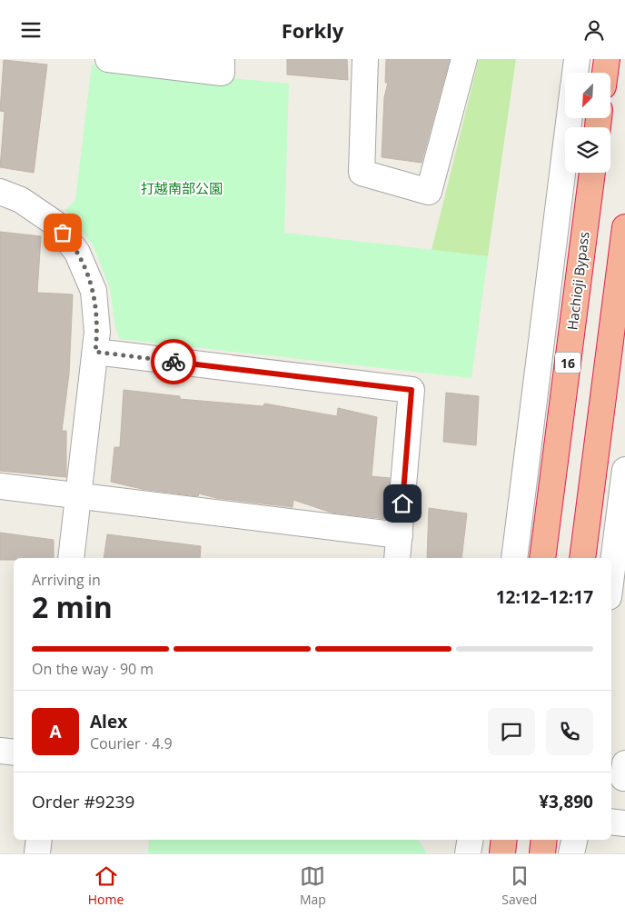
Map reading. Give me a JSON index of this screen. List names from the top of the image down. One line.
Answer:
{"streets":{"highway":["Hachioji Bypass","16"]},"parks":["打越南部公園"],"north":"bottom left","page":{"header":"Forkly","heading":["2 min","Arriving in","12:12–12:17"],"panel":["Alex","Courier · 4.9","Order #9239","¥3,890"],"bar":"On the way · 90 m","round":"A","tabs":["Home","Map","Saved"]}}
